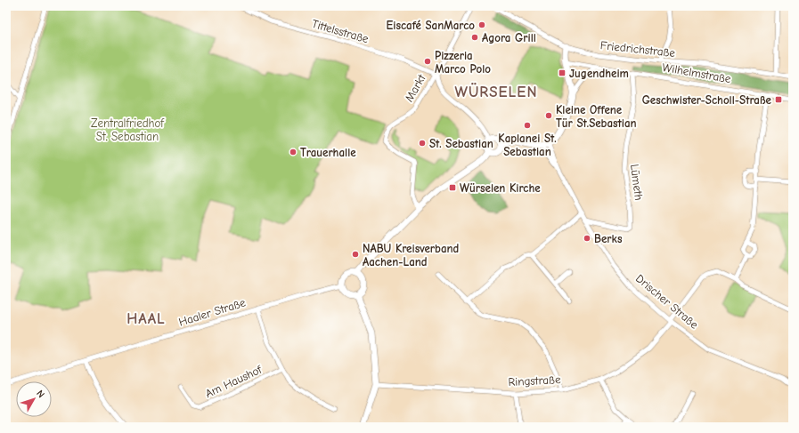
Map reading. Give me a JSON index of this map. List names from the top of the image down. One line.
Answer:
{"streets":{"street":["Tittelsstraße","Friedrichstraße","Wilhelmstraße","Markt","Lümeth","Drischer Straße","Haaler Straße","Ringstraße","Am Haushof"]},"crossings":[["Tittelsstraße","Markt"],["Wilhelmstraße","Lümeth"],["Lümeth","Drischer Straße"],["Drischer Straße","Ringstraße"]],"districts":["WÜRSELEN","HAAL"],"parks":["Zentralfriedhof St. Sebastian"],"places":{"other":["Eiscafé SanMarco","Agora Grill","Pizzeria Marco Polo","Kleine Offene Tür St.Sebastian","Kaplanei St. Sebastian","St. Sebastian","Trauerhalle","Berks","NABU Kreisverband Aachen-Land"],"transit":["Jugendheim","Geschwister-Scholl-Straße","Würselen Kirche"]},"north":"top right"}
